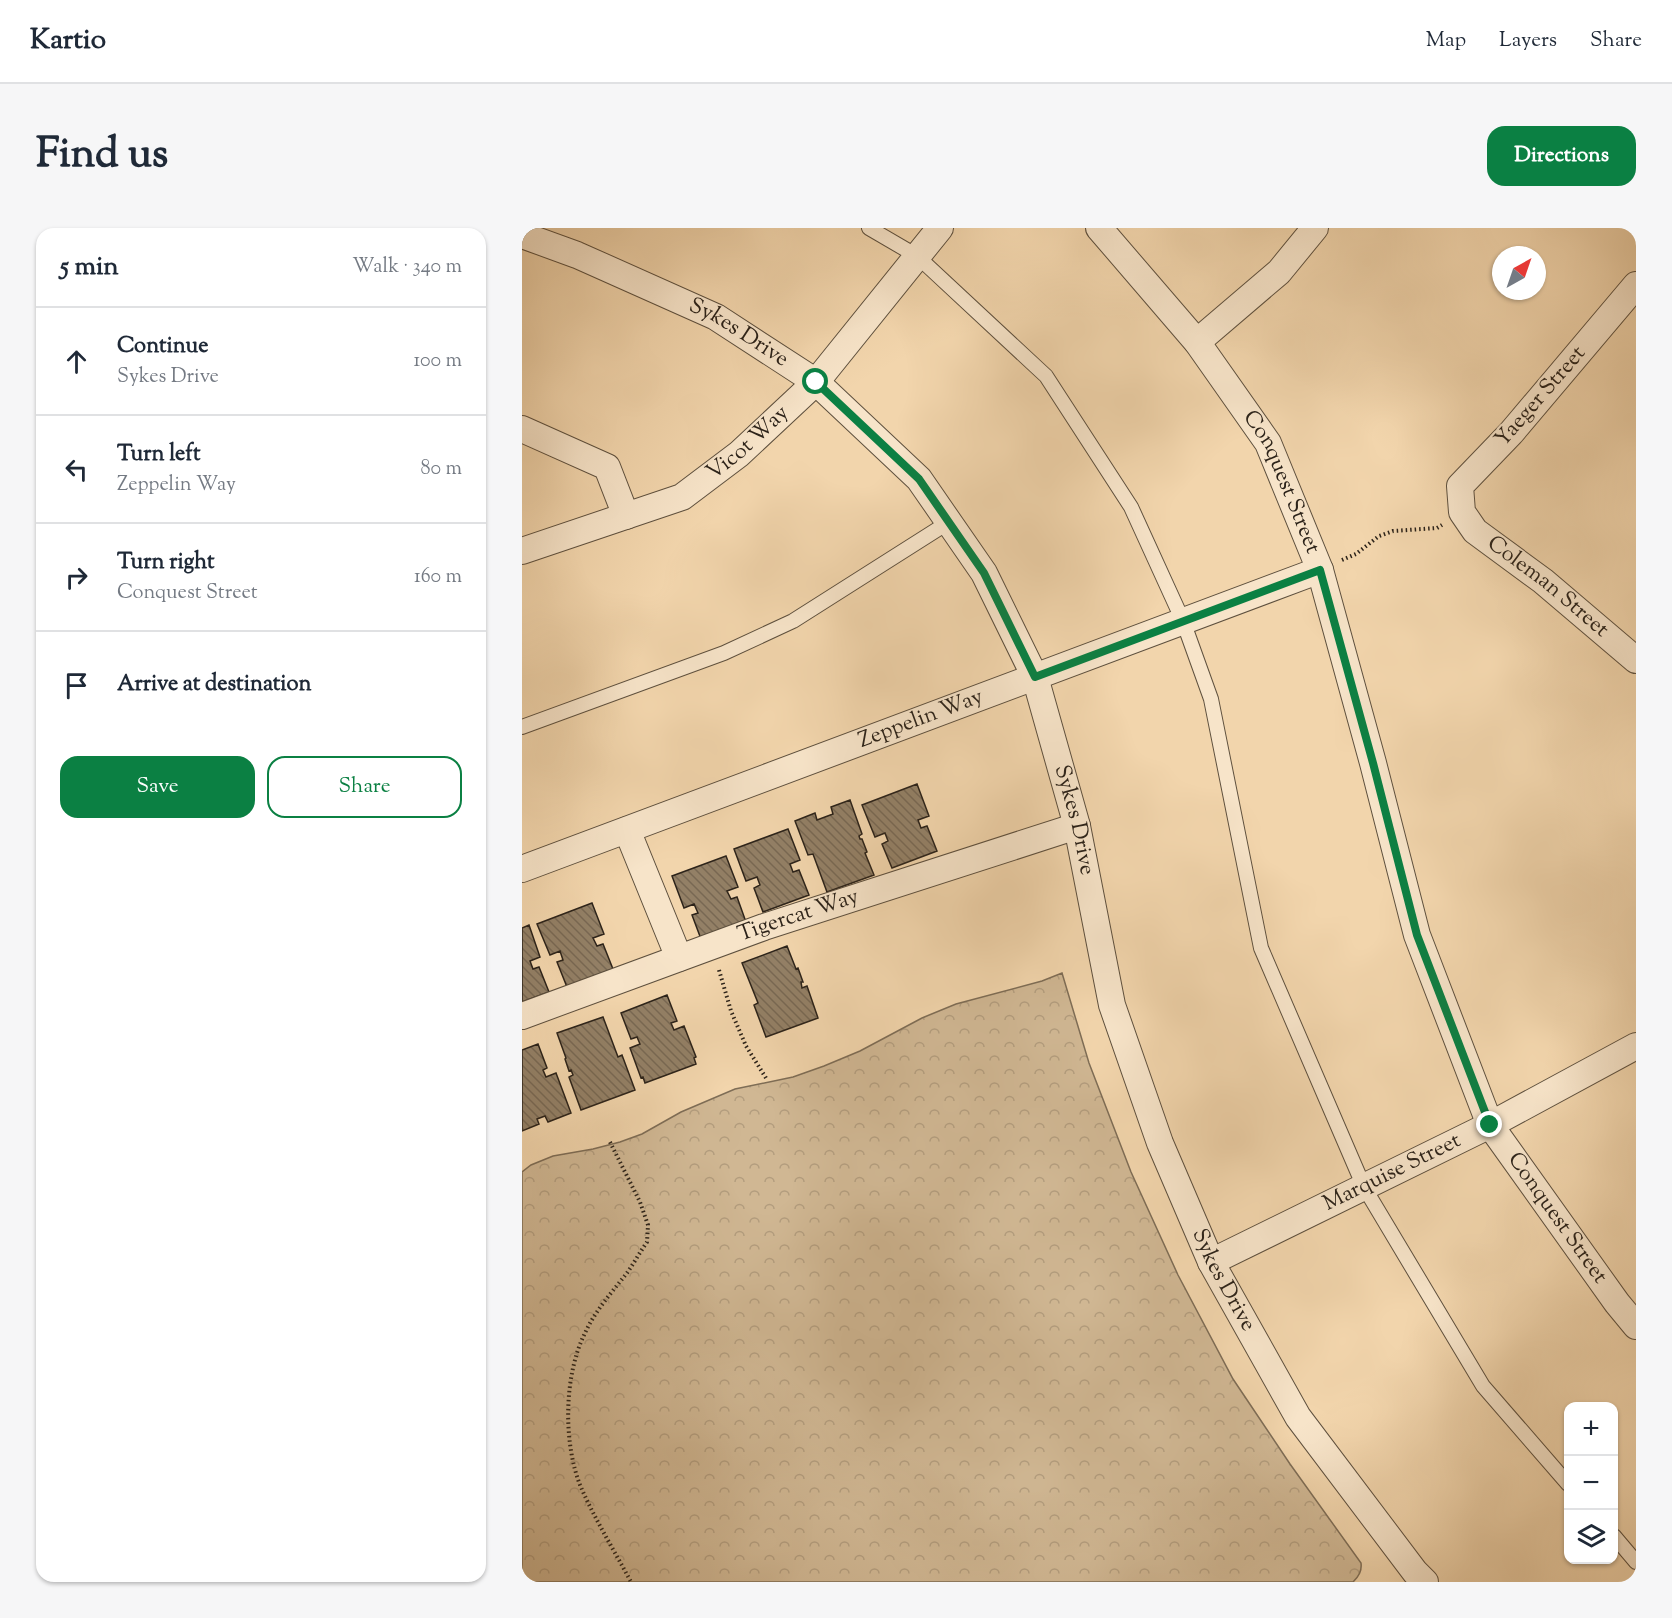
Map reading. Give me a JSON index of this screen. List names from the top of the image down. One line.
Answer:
{"streets":{"street":["Sykes Drive","Yaeger Street","Vicot Way","Conquest Street","Coleman Street","Zeppelin Way","Tigercat Way","Marquise Street"]},"crossings":[["Sykes Drive","Vicot Way"],["Sykes Drive","Zeppelin Way"],["Sykes Drive","Tigercat Way"],["Sykes Drive","Marquise Street"],["Yaeger Street","Coleman Street"],["Conquest Street","Zeppelin Way"],["Conquest Street","Marquise Street"]],"north":"top right","page":{"header":"Kartio","nav":["Map","Layers","Share"],"title":"Find us","buttons":["Directions",["Save","Share"]],"heading":["5 min","Walk · 340 m"],"list":[["Continue","Sykes Drive","100 m"],["Turn left","Zeppelin Way","80 m"],["Turn right","Conquest Street","160 m"],"Arrive at destination"],"map_buttons":["+","−"]}}
